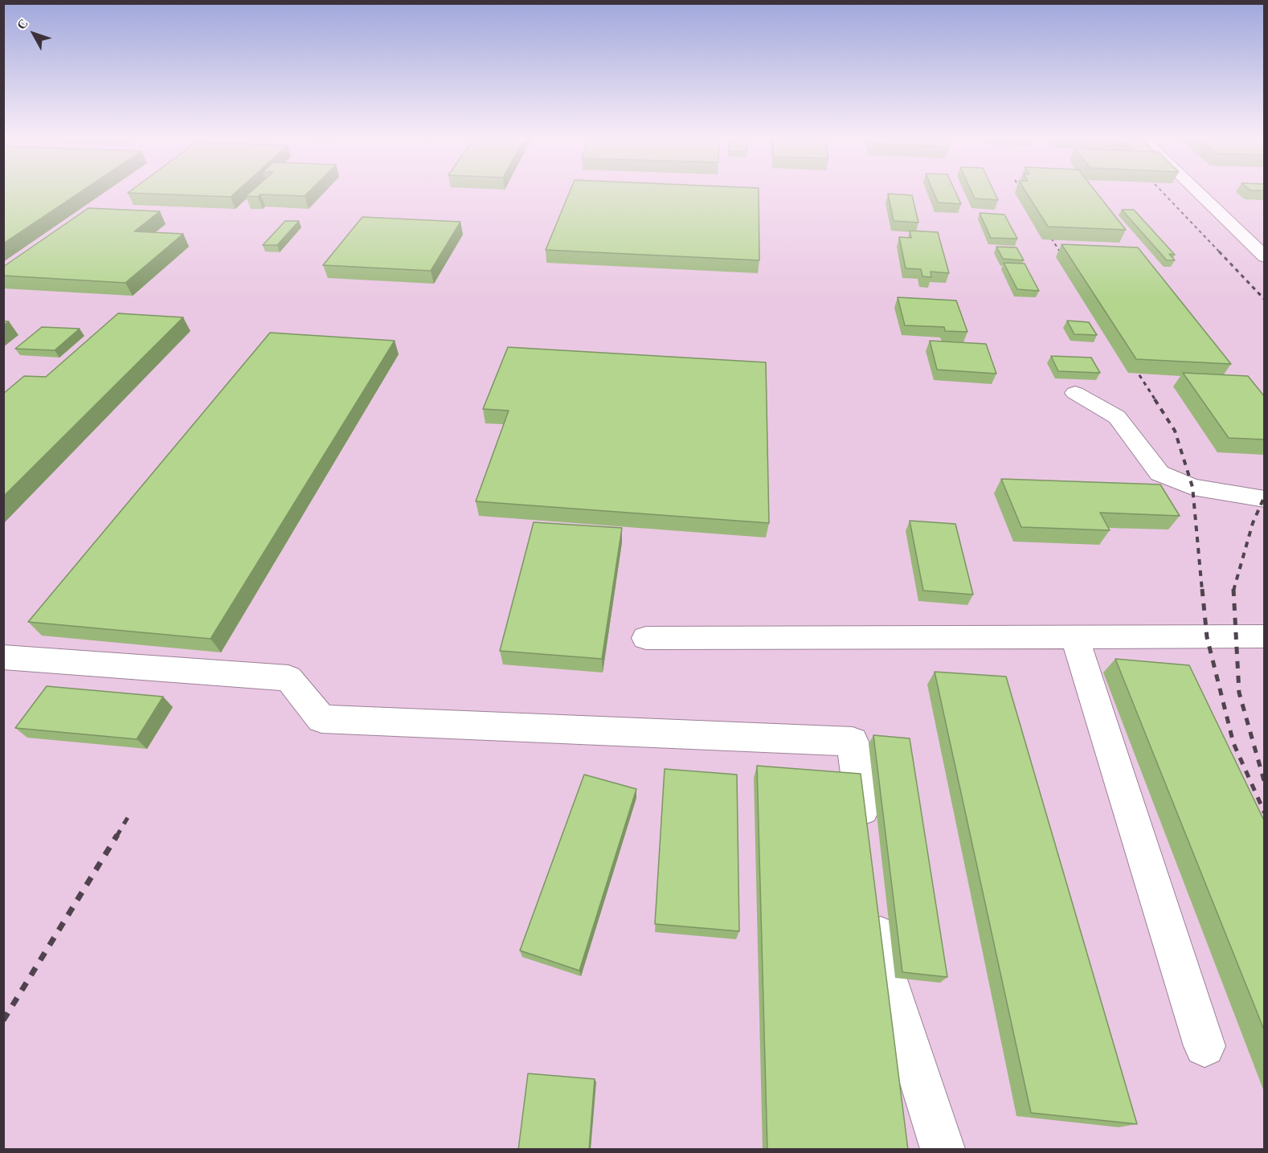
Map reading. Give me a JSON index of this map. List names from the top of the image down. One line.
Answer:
{"north":"top left"}
